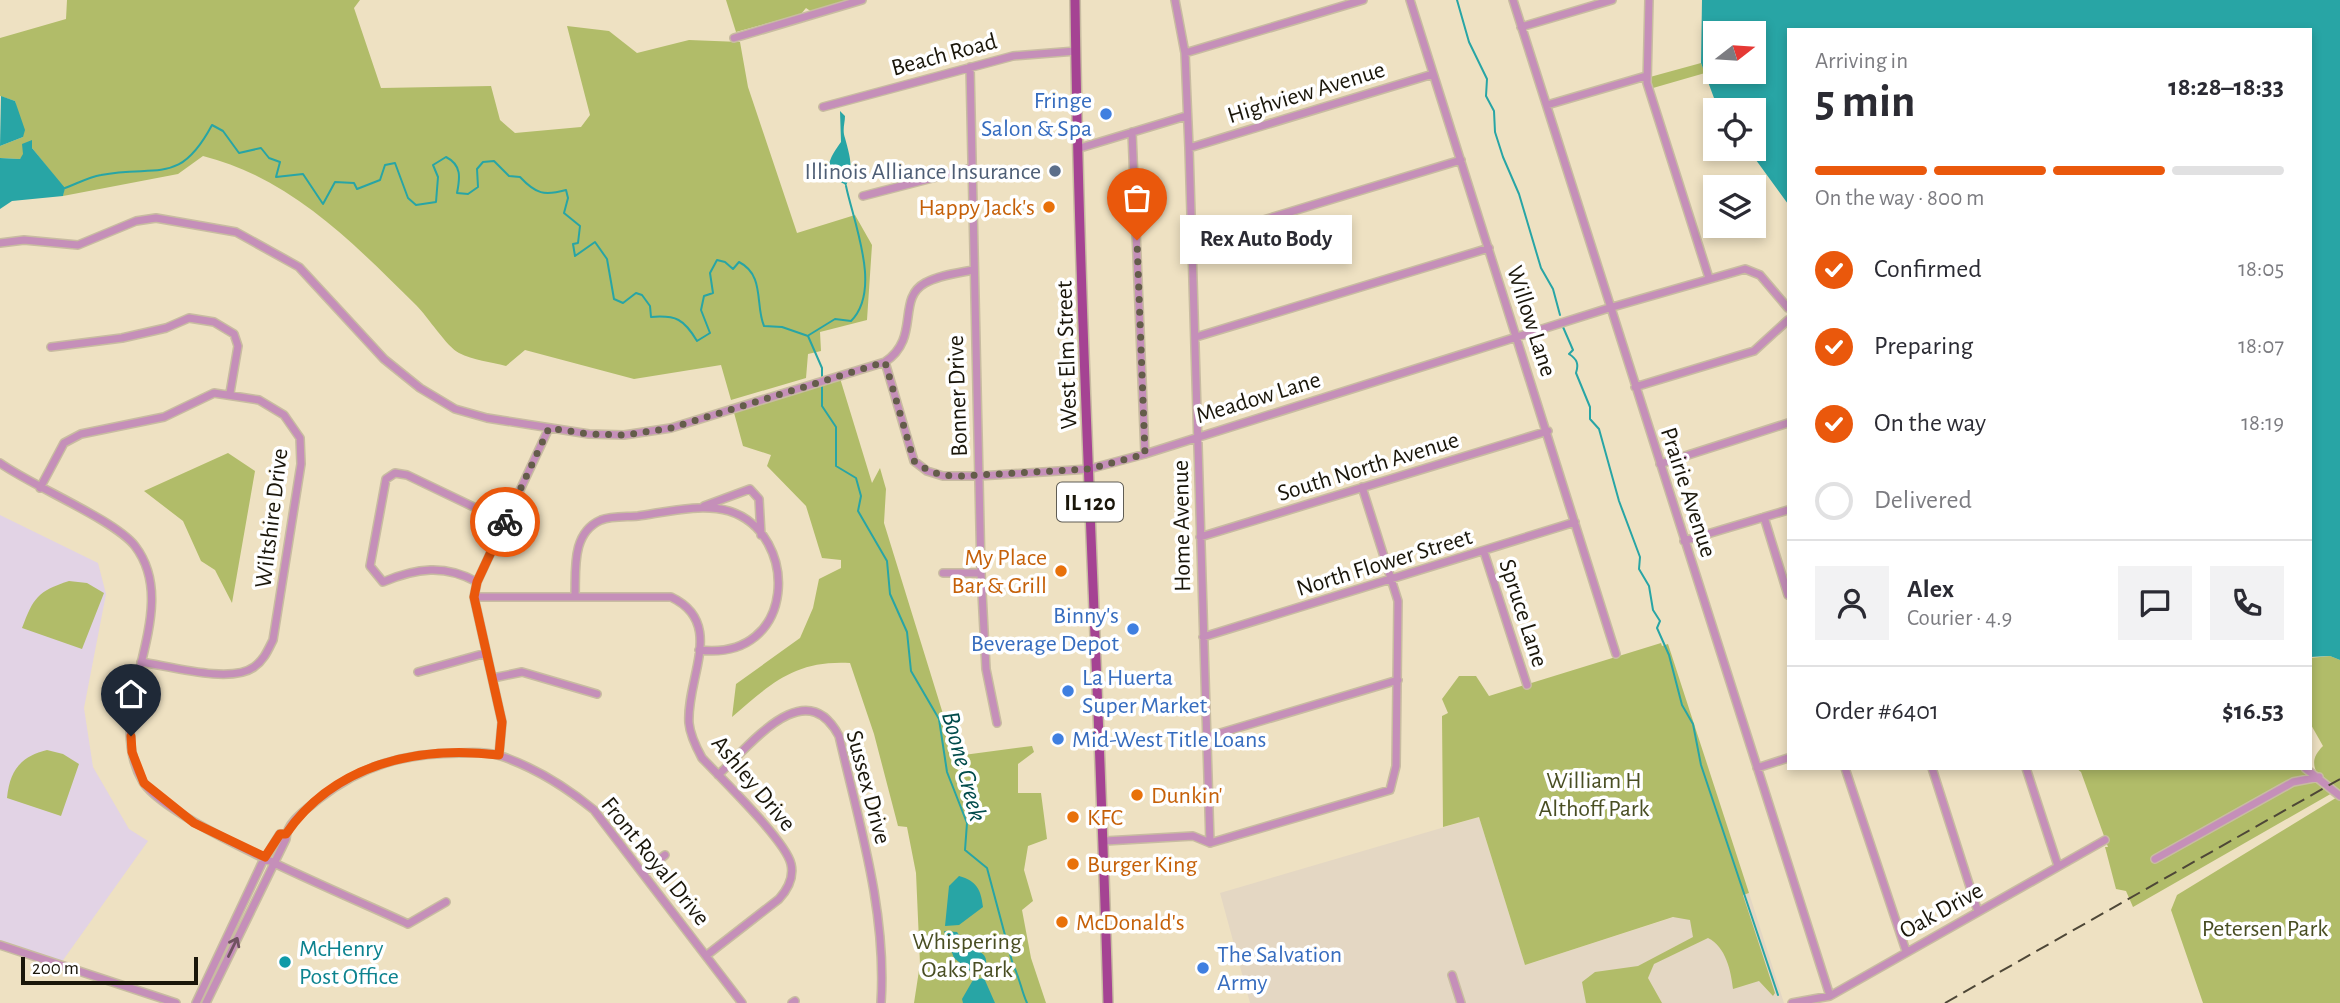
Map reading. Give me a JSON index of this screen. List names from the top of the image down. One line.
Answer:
{"streets":{"main road":["West Elm Street","IL 120"],"street":["Beach Road","Highview Avenue","Willow Lane","Bonner Drive","Meadow Lane","South North Avenue","Prairie Avenue","Wiltshire Drive","Home Avenue","North Flower Street","Spruce Lane","Ashley Drive","Sussex Drive","Front Royal Drive","Oak Drive"]},"crossings":[["Beach Road","West Elm Street"],["Beach Road","Bonner Drive"],["Highview Avenue","Willow Lane"],["Highview Avenue","Home Avenue"],["Willow Lane","Meadow Lane"],["Willow Lane","South North Avenue"],["Willow Lane","North Flower Street"],["West Elm Street","Meadow Lane"],["Bonner Drive","Meadow Lane"],["Meadow Lane","Prairie Avenue"],["Meadow Lane","Home Avenue"],["South North Avenue","Home Avenue"],["Prairie Avenue","Oak Drive"],["Home Avenue","North Flower Street"],["North Flower Street","Spruce Lane"],["Ashley Drive","Sussex Drive"],["Ashley Drive","Front Royal Drive"]],"water":["Boone Creek"],"parks":["William H Althoff Park","Petersen Park","Whispering Oaks Park"],"places":["Fringe Salon & Spa","Illinois Alliance Insurance","Happy Jack's","Rex Auto Body","My Place Bar & Grill","Binny's Beverage Depot","La Huerta Super Market","Mid-West Title Loans","Dunkin'","KFC","Burger King","McDonald's","McHenry Post Office","The Salvation Army"],"scale_bar":"200 m","north":"right","page":{"heading":["5 min","Arriving in","18:28–18:33"],"panel":["Alex","Courier · 4.9","Order #6401","$16.53"],"bar":"On the way · 800 m","bubble":"Rex Auto Body","list":[["Confirmed","18:05"],["Preparing","18:07"],["On the way","18:19"],"Delivered"],"scale":"200 m"}}
